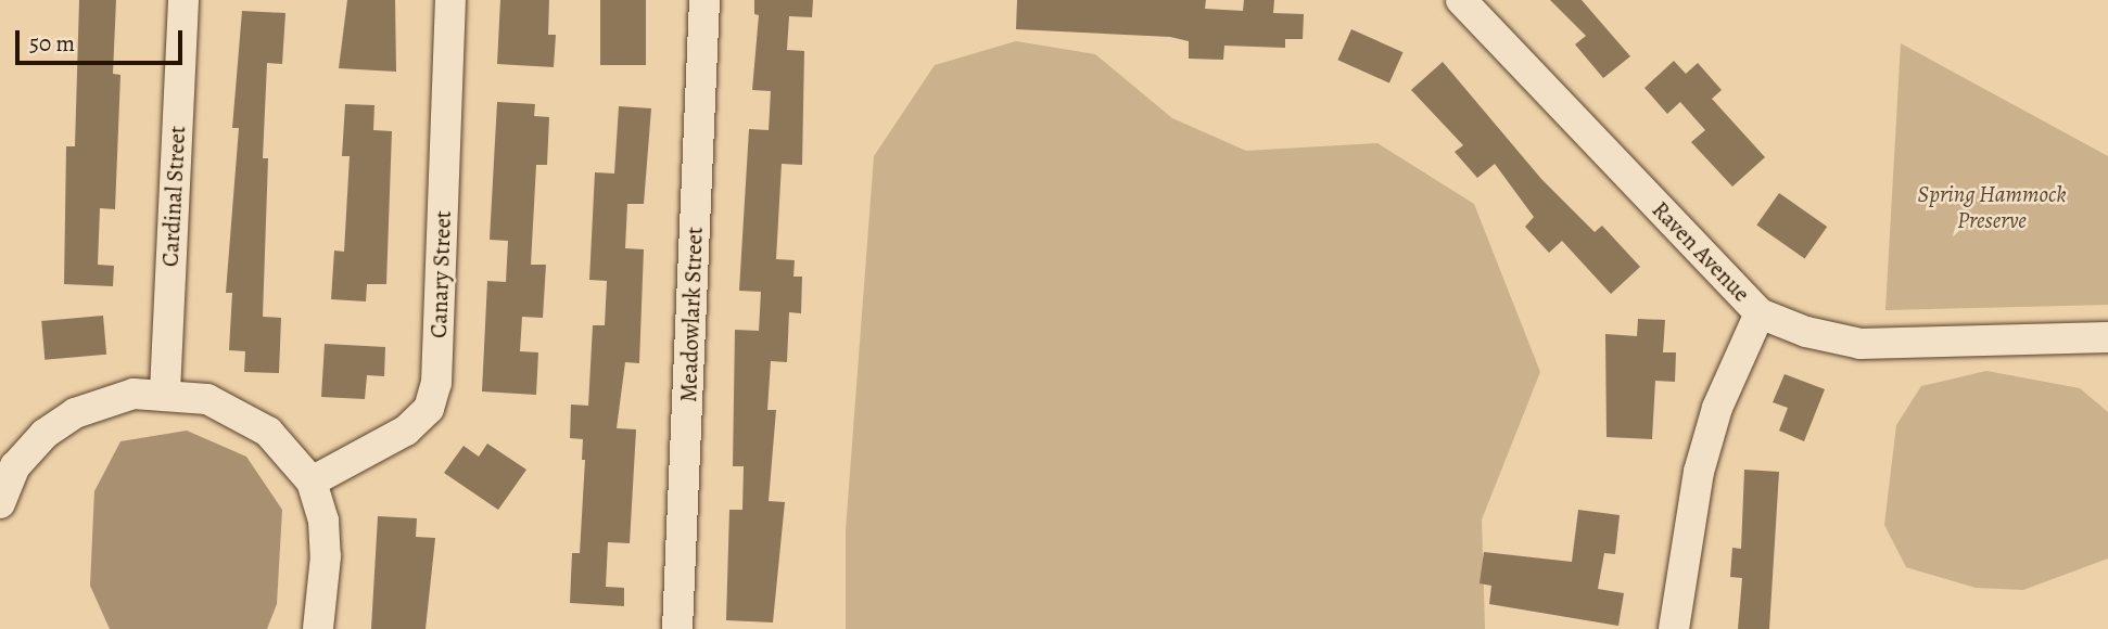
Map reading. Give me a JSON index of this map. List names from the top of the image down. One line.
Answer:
{"streets":{"street":["Cardinal Street","Raven Avenue","Canary Street","Meadowlark Street"]},"parks":["Spring Hammock Preserve"],"scale_bar":"50 m"}
